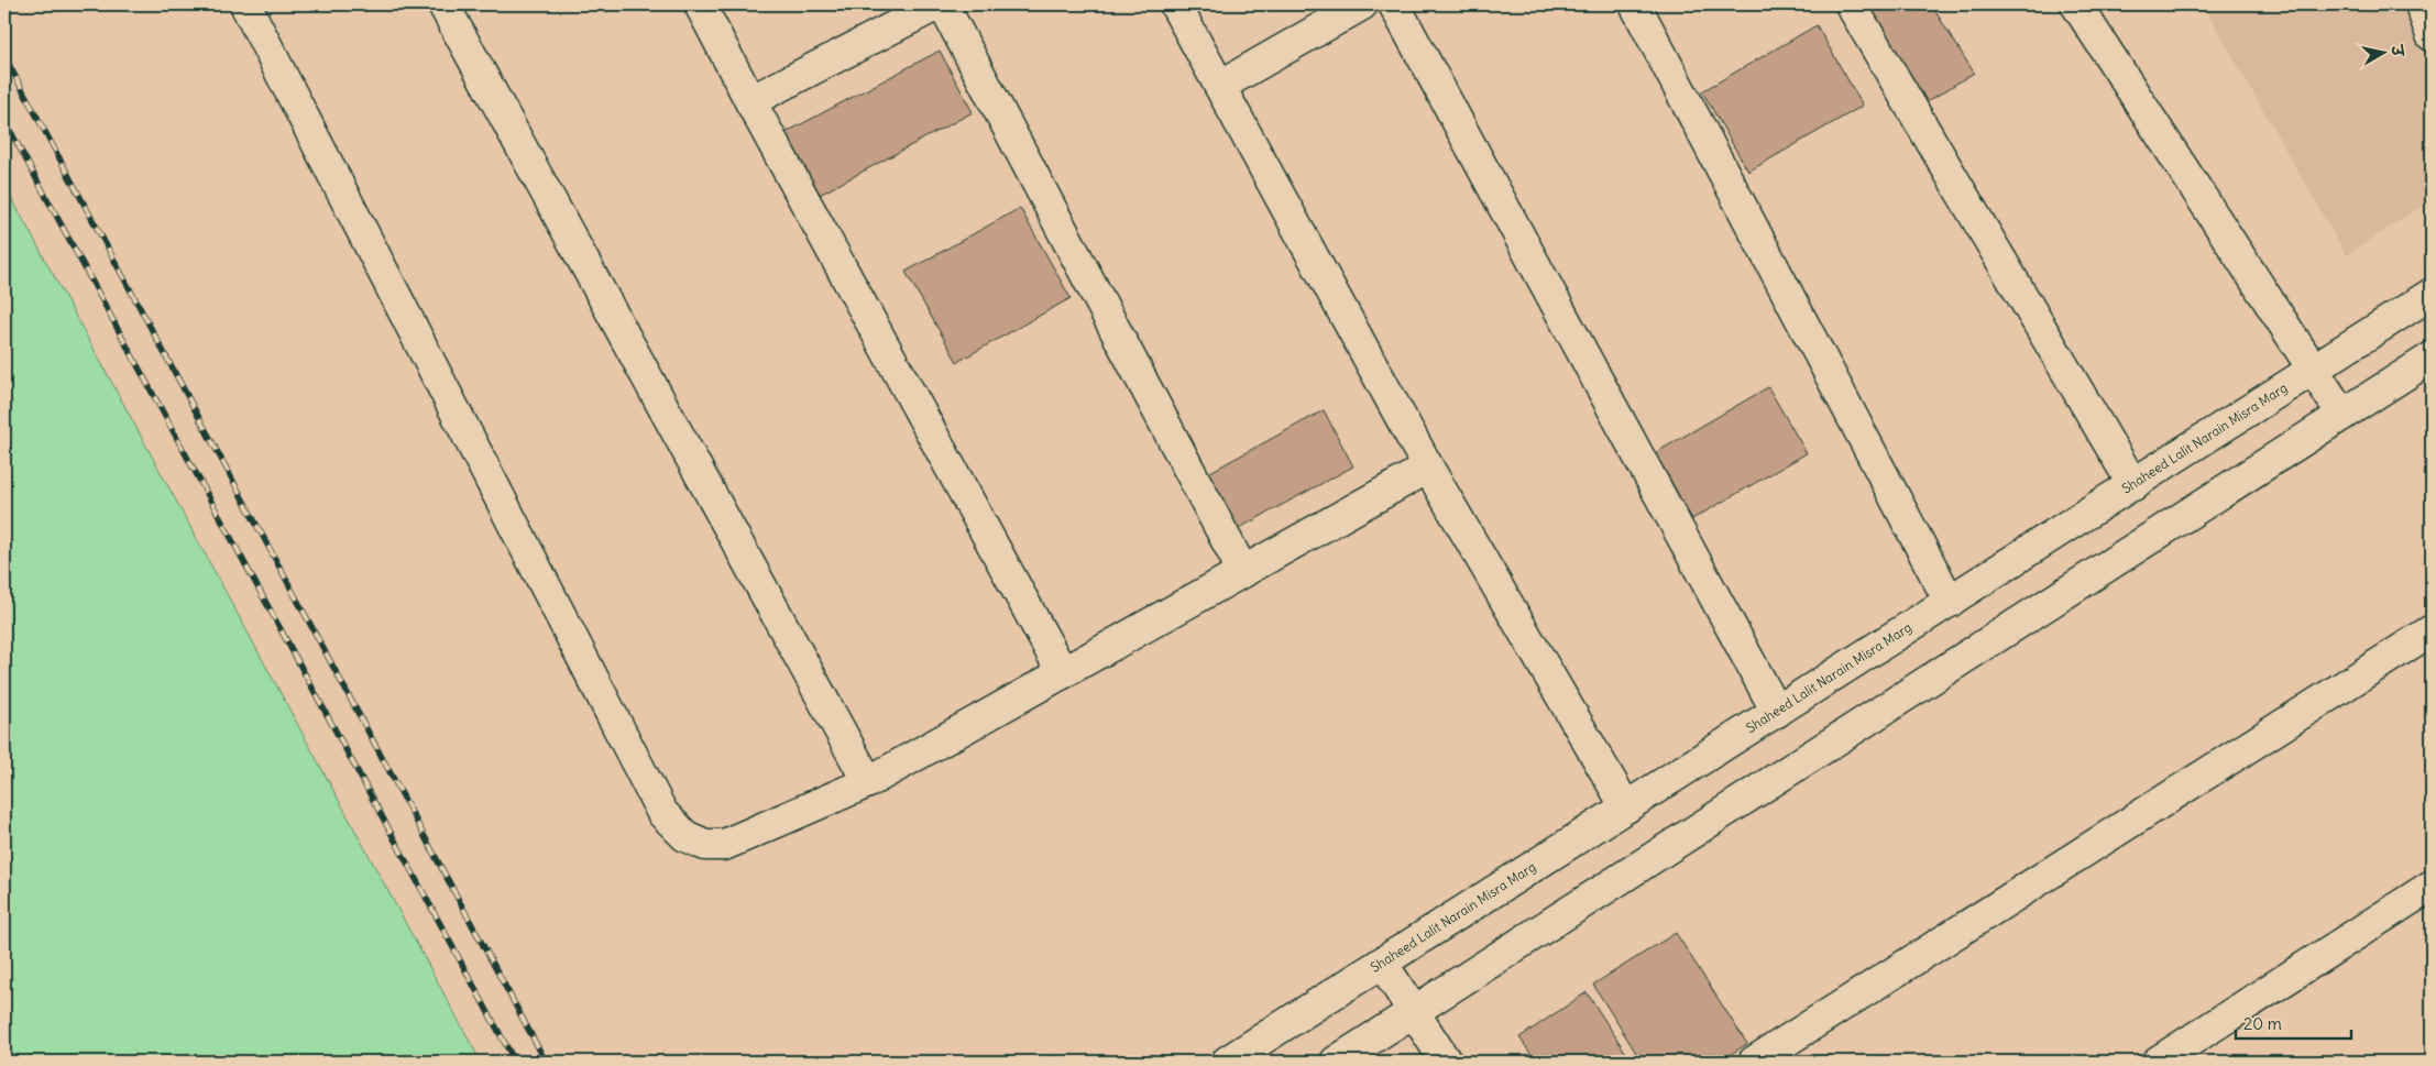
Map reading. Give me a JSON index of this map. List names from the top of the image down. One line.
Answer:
{"streets":{"street":["Shaheed Lalit Narain Misra Marg"]},"scale_bar":"20 m","north":"right"}
